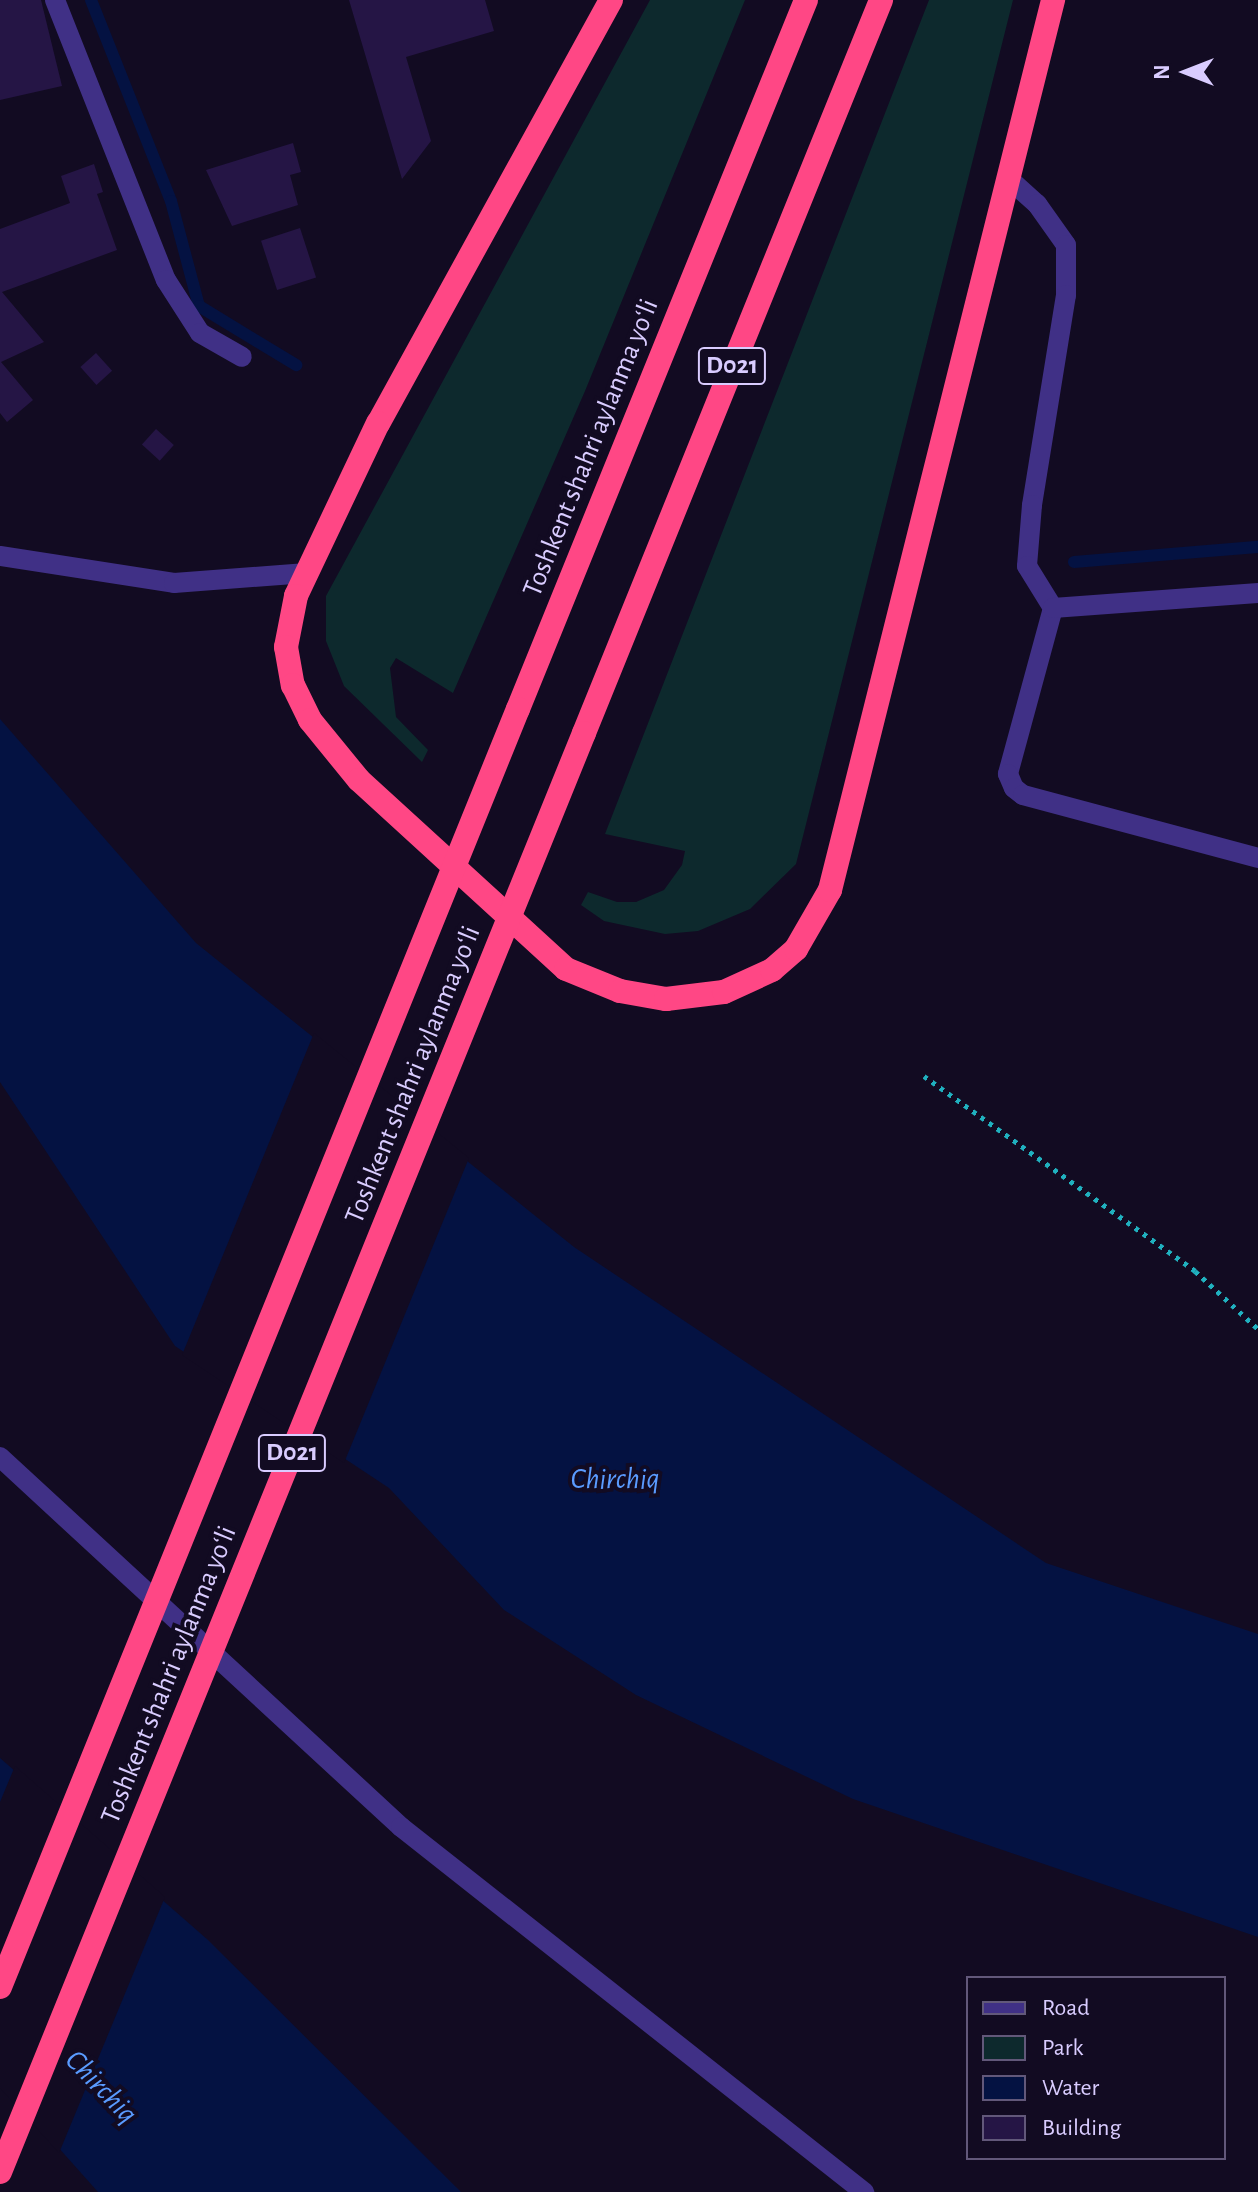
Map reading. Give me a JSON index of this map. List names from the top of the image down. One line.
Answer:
{"streets":{"highway":["D021","Toshkent shahri aylanma yoʻli"]},"water":["Chirchiq"],"legend":["Road","Park","Water","Building"],"north":"left"}
